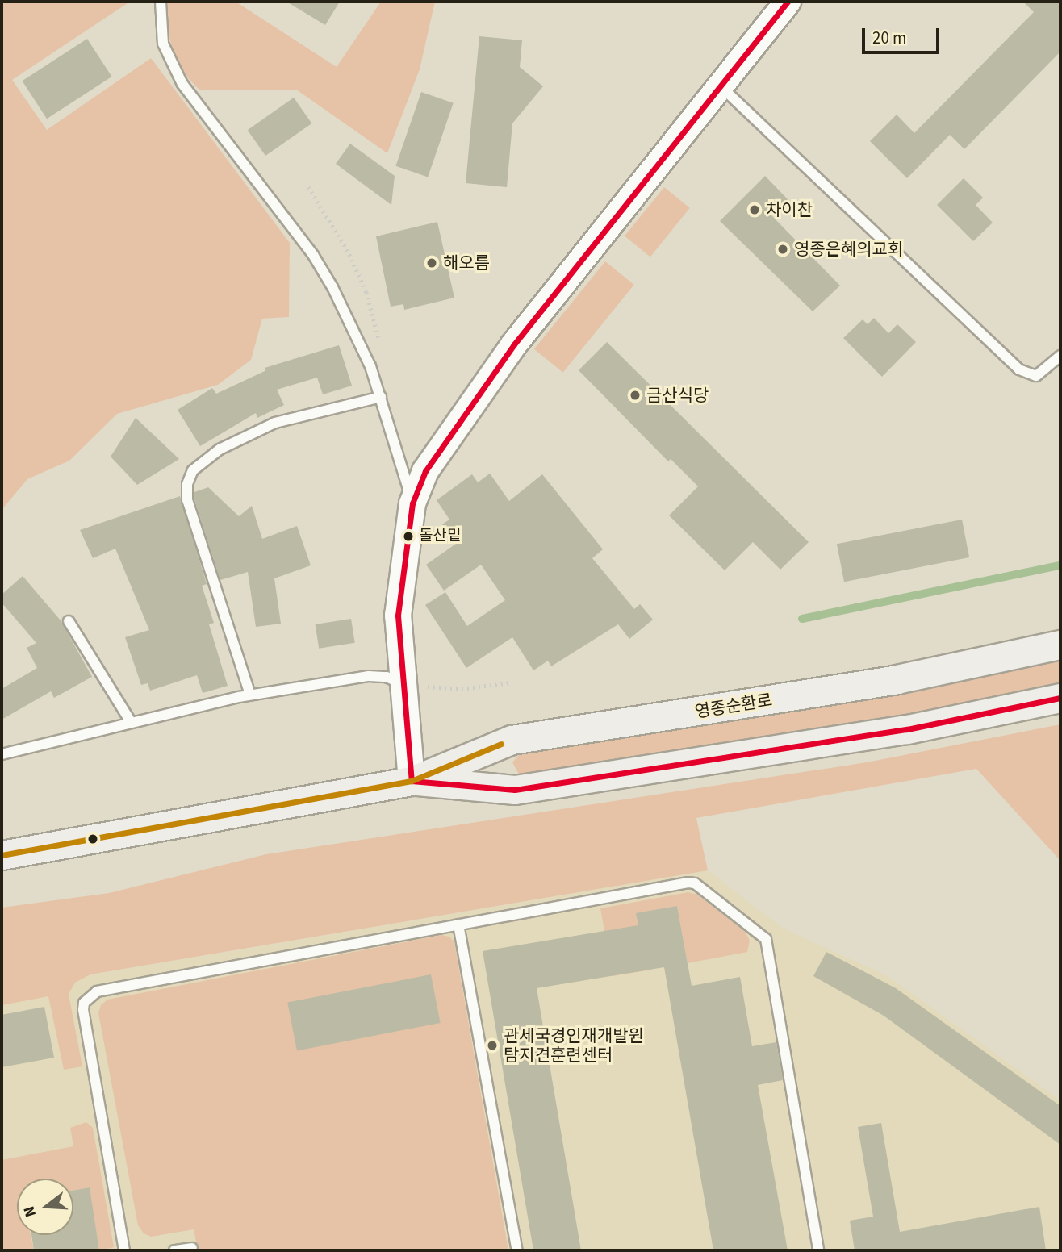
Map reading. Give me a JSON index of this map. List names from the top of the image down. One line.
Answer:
{"streets":{"main road":["영종순환로"]},"places":["차이찬","영종은혜의교회","해오름","금산식당","돌산밑","관세국경인재개발원 탐지견훈련센터"],"scale_bar":"20 m","north":"left"}
